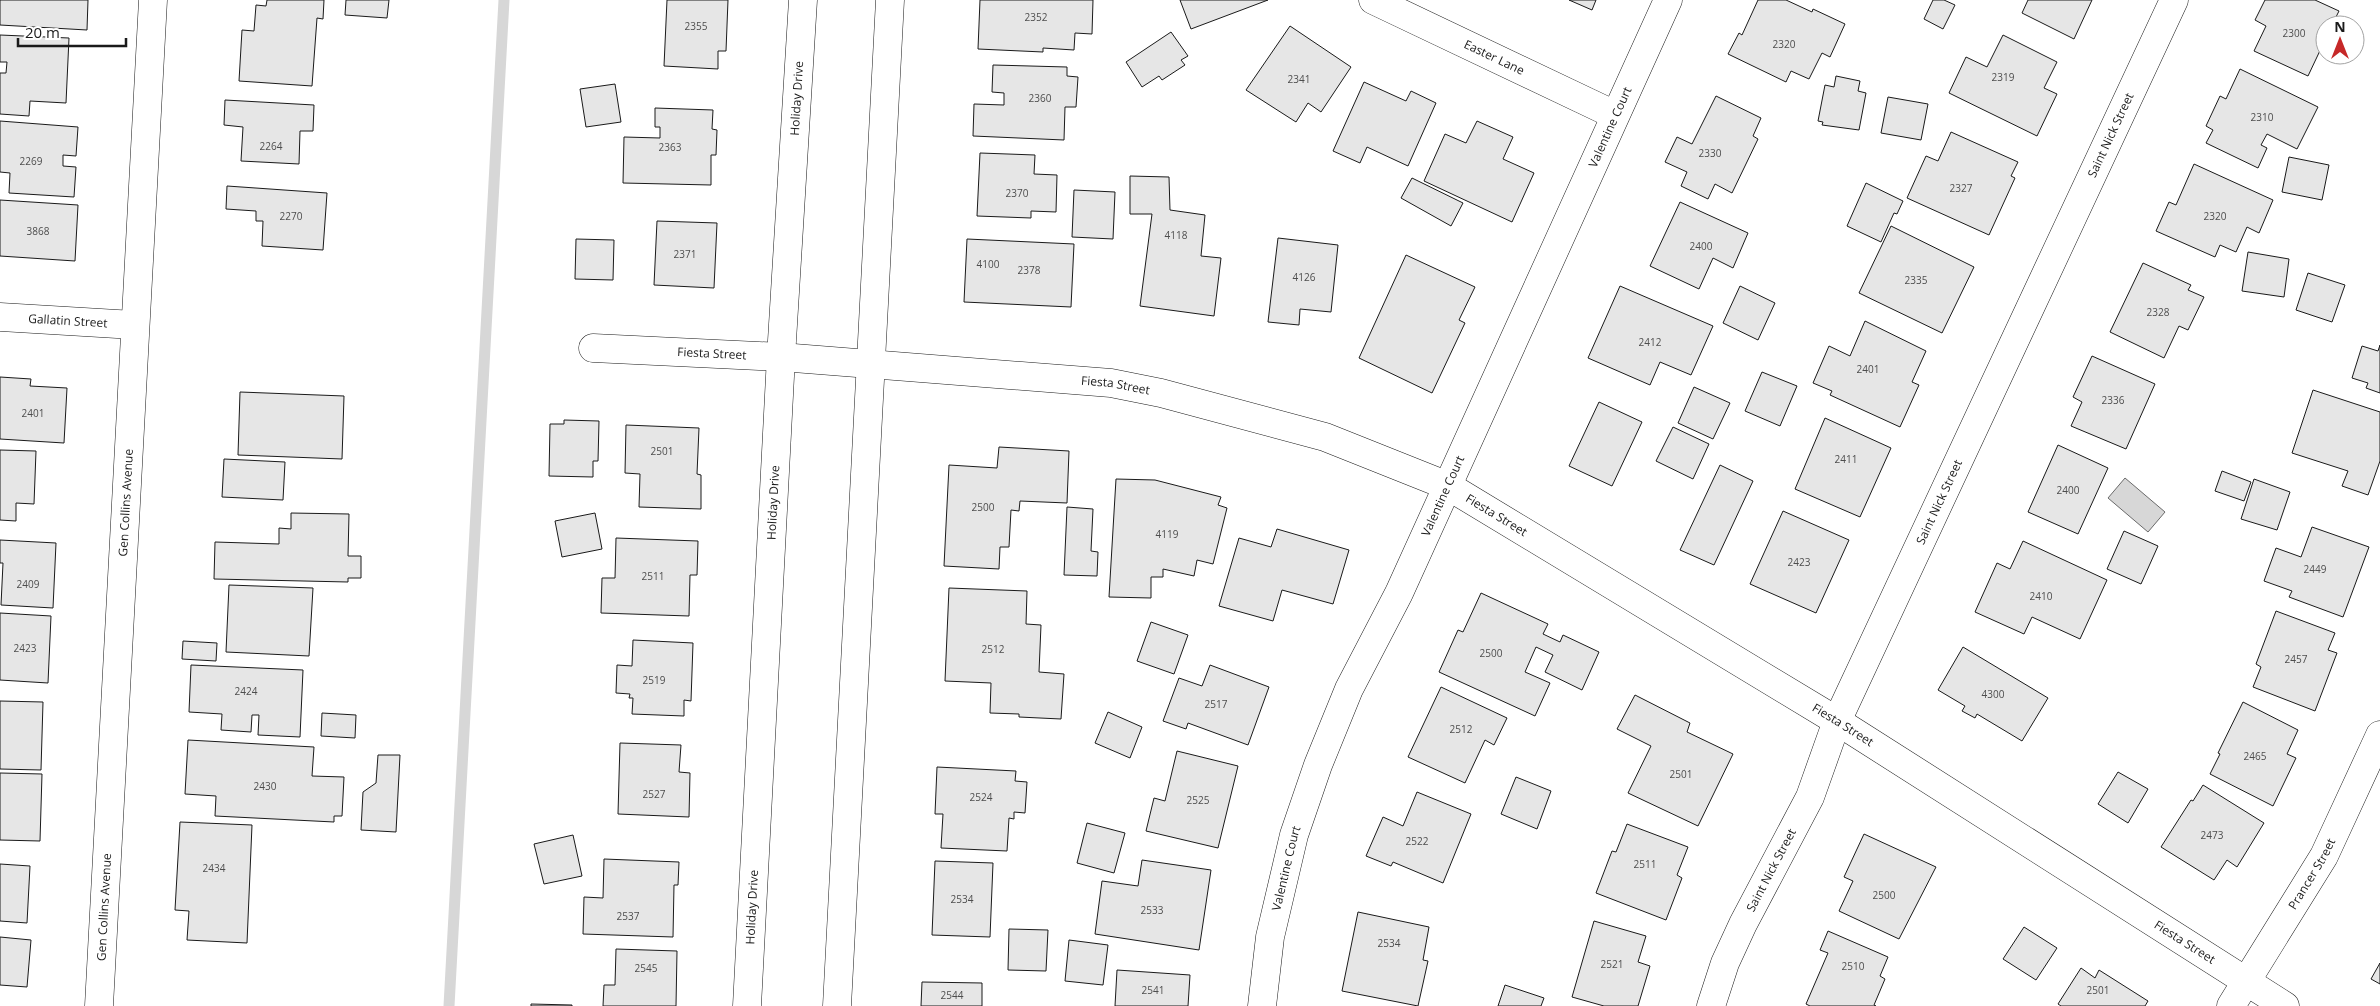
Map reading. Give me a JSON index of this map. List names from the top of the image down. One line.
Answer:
{"streets":{"street":["Easter Lane","Holiday Drive","Valentine Court","Saint Nick Street","Gallatin Street","Fiesta Street","Gen Collins Avenue","Prancer Street"]},"crossings":[["Easter Lane","Valentine Court"],["Holiday Drive","Fiesta Street"],["Valentine Court","Fiesta Street"],["Saint Nick Street","Fiesta Street"],["Gallatin Street","Gen Collins Avenue"],["Fiesta Street","Prancer Street"]],"house_numbers":["2352","2355","2300","2320","2319","2341","2360","2310","2264","2363","2330","2269","2327","2370","2270","2320","3868","4118","2400","2371","4100","2378","4126","2335","2328","2412","2401","2336","2401","2501","2411","2400","2500","4119","2423","2449","2511","2409","2410","2423","2512","2500","2457","2519","2424","4300","2517","2512","2465","2501","2430","2527","2524","2525","2473","2522","2511","2434","2500","2534","2533","2537","2534","2521","2510","2545","2541","2501","2544"],"scale_bar":"20 m","north":"top"}
